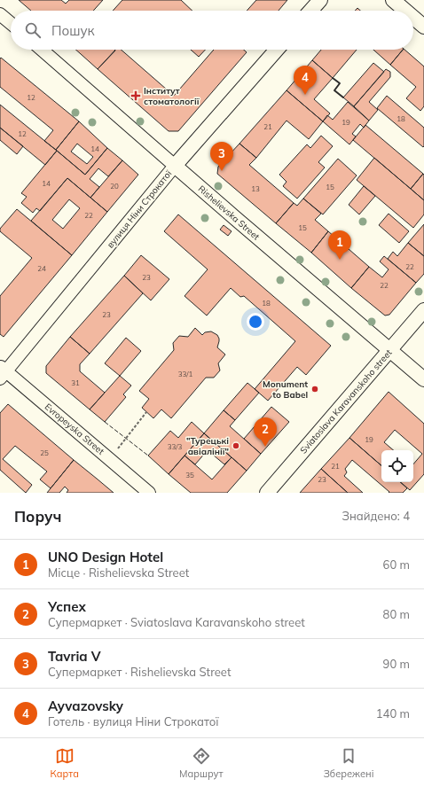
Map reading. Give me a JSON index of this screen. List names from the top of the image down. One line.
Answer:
{"streets":{"main road":["вулиця Ніни Строкатої","Rishelievska Street","Sviatoslava Karavanskoho street"],"street":["Evropeyska Street"]},"crossings":[["вулиця Ніни Строкатої","Rishelievska Street"],["вулиця Ніни Строкатої","Evropeyska Street"],["Rishelievska Street","Sviatoslava Karavanskoho street"]],"places":{"health":["Інститут стоматології"],"other":["Monument to Babel","\"Турецькі авіалінії\""]},"house_numbers":["12","18","19","21","12","14","14","20","15","13","22","15","22","24","23","22","18","23","33/1","31","19","33/3","25","21","35","23"],"page":{"search":"Пошук","pins":["4","3","1","2"],"heading":["Поруч","Знайдено: 4"],"list":[{"mark":"1","name":"UNO Design Hotel","note":"Місце · Rishelievska Street","value":"60 m"},{"mark":"2","name":"Успех","note":"Супермаркет · Sviatoslava Karavanskoho street","value":"80 m"},{"mark":"3","name":"Tavria V","note":"Супермаркет · Rishelievska Street","value":"90 m"},{"mark":"4","name":"Ayvazovsky","note":"Готель · вулиця Ніни Строкатої","value":"140 m"}],"nav":["Карта","Маршрут","Збережені"]}}
